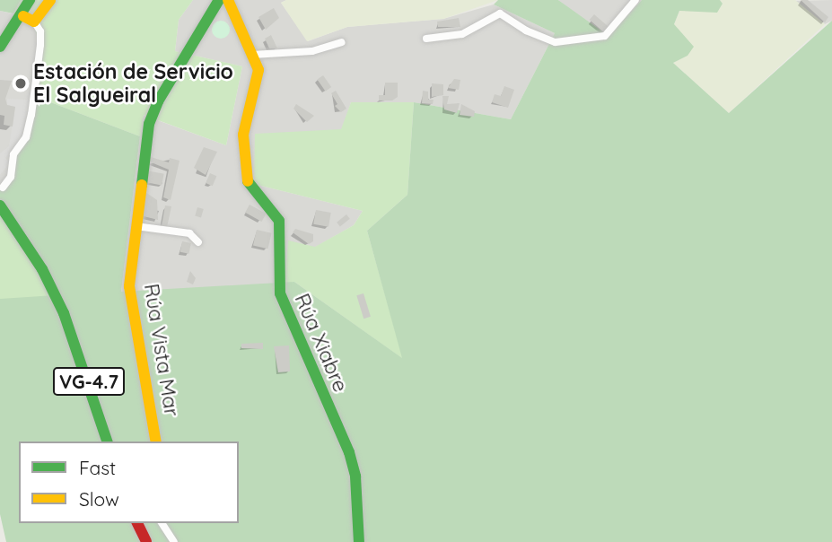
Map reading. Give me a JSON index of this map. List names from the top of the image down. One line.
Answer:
{"streets":{"main road":["Rúa Xiabre","Rúa Vista Mar","VG-4.7"]},"places":["Estación de Servicio El Salgueiral"],"legend":["Fast","Slow"]}
